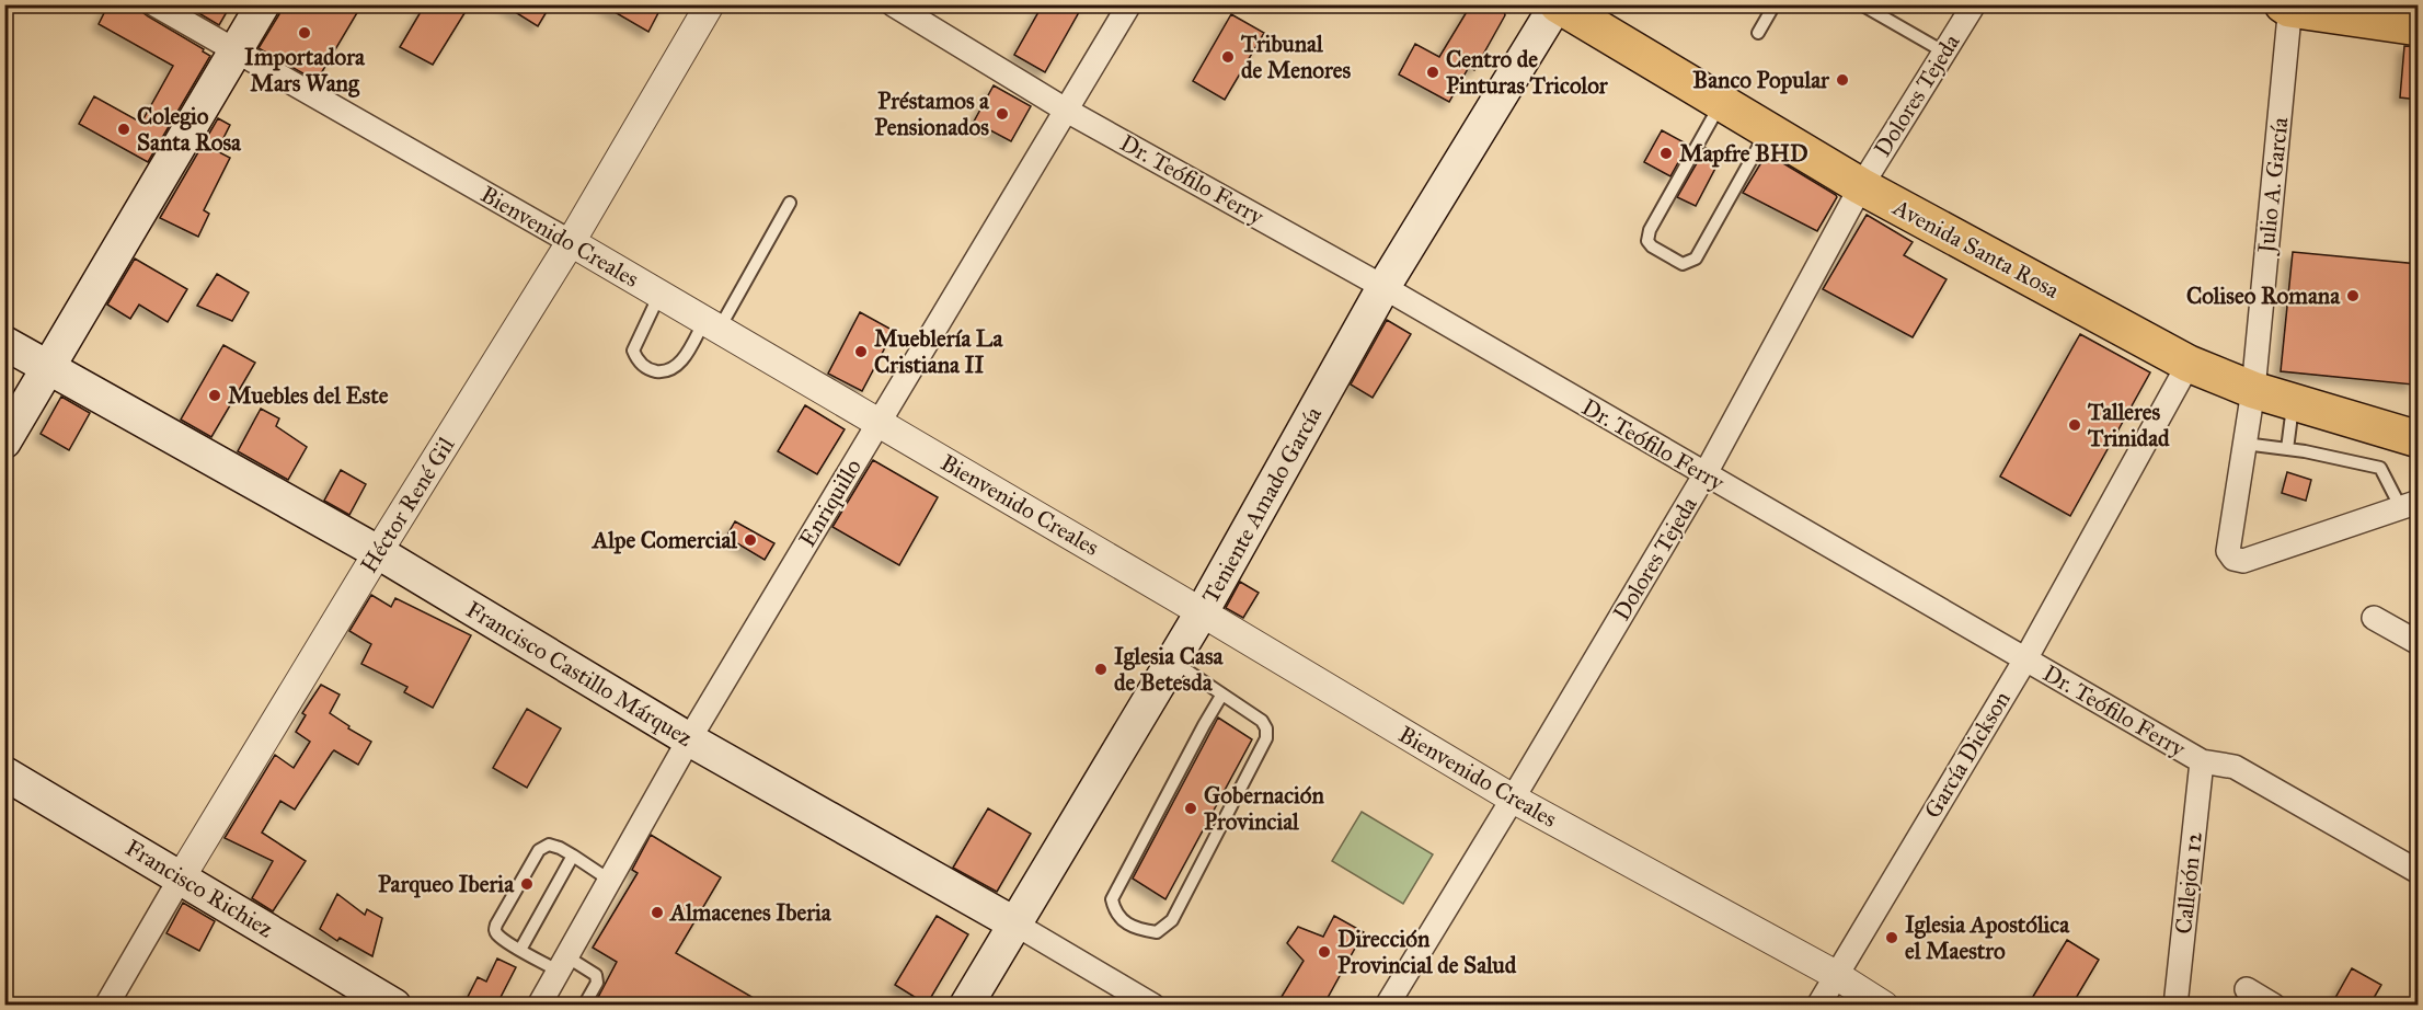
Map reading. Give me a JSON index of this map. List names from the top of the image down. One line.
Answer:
{"streets":{"main road":["Avenida Santa Rosa","Teniente Amado García","Francisco Castillo Márquez","Francisco Richiez"],"street":["Dolores Tejeda","Dr. Teófilo Ferry","Julio A. García","Bienvenido Creales","Enriquillo","Héctor René Gil","García Dickson","Callejón 12"]},"crossings":[["Dolores Tejeda","Dr. Teófilo Ferry"],["Dolores Tejeda","Bienvenido Creales"],["Dolores Tejeda","Avenida Santa Rosa"],["Dr. Teófilo Ferry","Enriquillo"],["Dr. Teófilo Ferry","Teniente Amado García"],["Dr. Teófilo Ferry","García Dickson"],["Dr. Teófilo Ferry","Callejón 12"],["Julio A. García","Avenida Santa Rosa"],["Bienvenido Creales","Enriquillo"],["Bienvenido Creales","Héctor René Gil"],["Bienvenido Creales","Teniente Amado García"],["Bienvenido Creales","García Dickson"],["Avenida Santa Rosa","Teniente Amado García"],["Avenida Santa Rosa","García Dickson"],["Enriquillo","Francisco Castillo Márquez"],["Héctor René Gil","Francisco Castillo Márquez"],["Héctor René Gil","Francisco Richiez"],["Teniente Amado García","Francisco Castillo Márquez"]],"places":["Importadora Mars Wang","Tribunal de Menores","Centro de Pinturas Tricolor","Banco Popular","Préstamos a Pensionados","Colegio Santa Rosa","Mapfre BHD","Coliseo Romana","Mueblería La Cristiana II","Muebles del Este","Talleres Trinidad","Alpe Comercial","Iglesia Casa de Betesda","Gobernación Provincial","Parqueo Iberia","Almacenes Iberia","Iglesia Apostólica el Maestro","Dirección Provincial de Salud"]}
